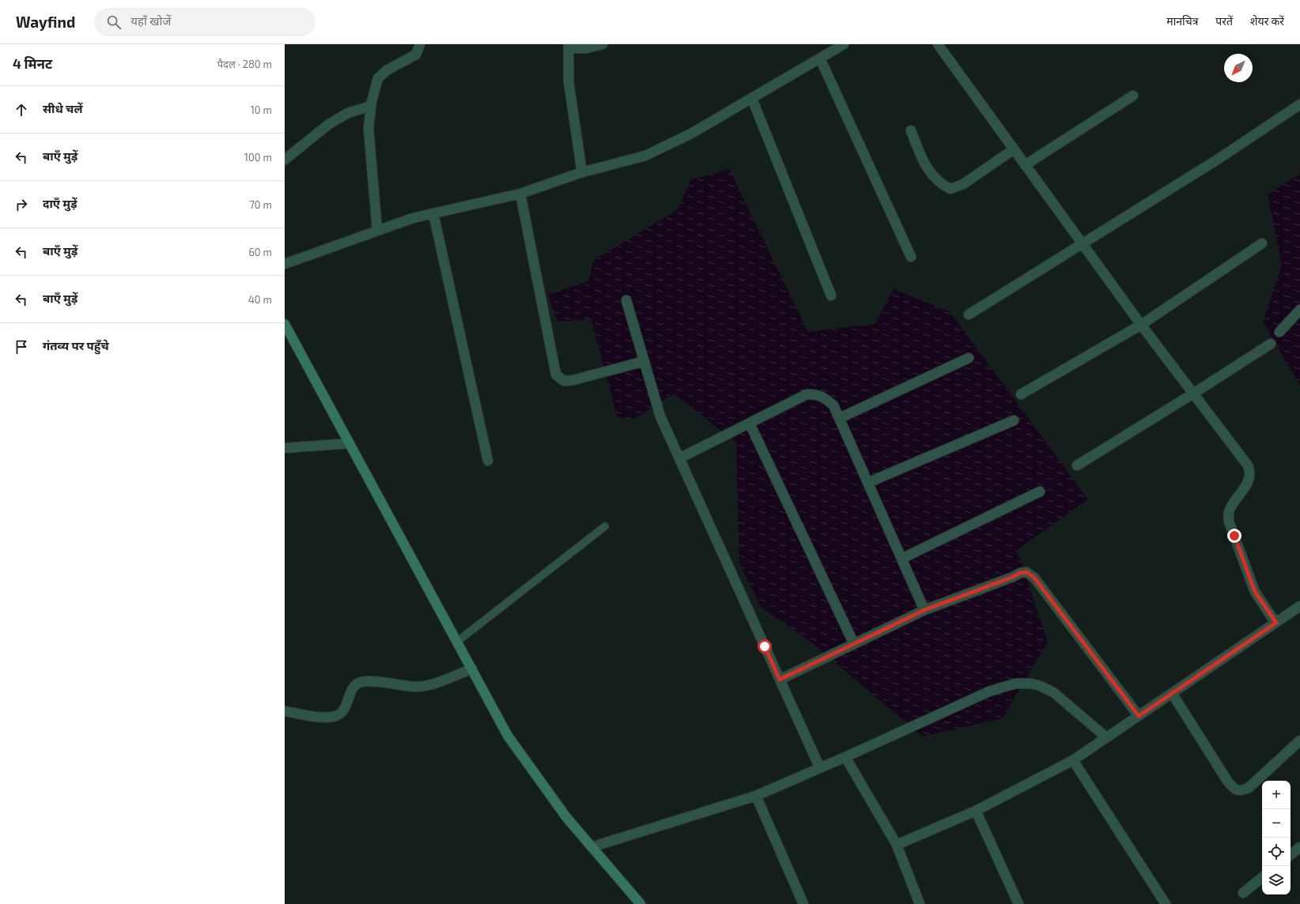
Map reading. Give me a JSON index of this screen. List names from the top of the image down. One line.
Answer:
{"north":"bottom left","page":{"header":"Wayfind","search":"यहाँ खोजें","nav":["मानचित्र","परतें","शेयर करें"],"heading":["4 मिनट","पैदल · 280 m"],"list":[["सीधे चलें","10 m"],["बाएँ मुड़ें","100 m"],["दाएँ मुड़ें","70 m"],["बाएँ मुड़ें","60 m"],["बाएँ मुड़ें","40 m"],"गंतव्य पर पहुँचे"],"map_buttons":["+","−"]}}
